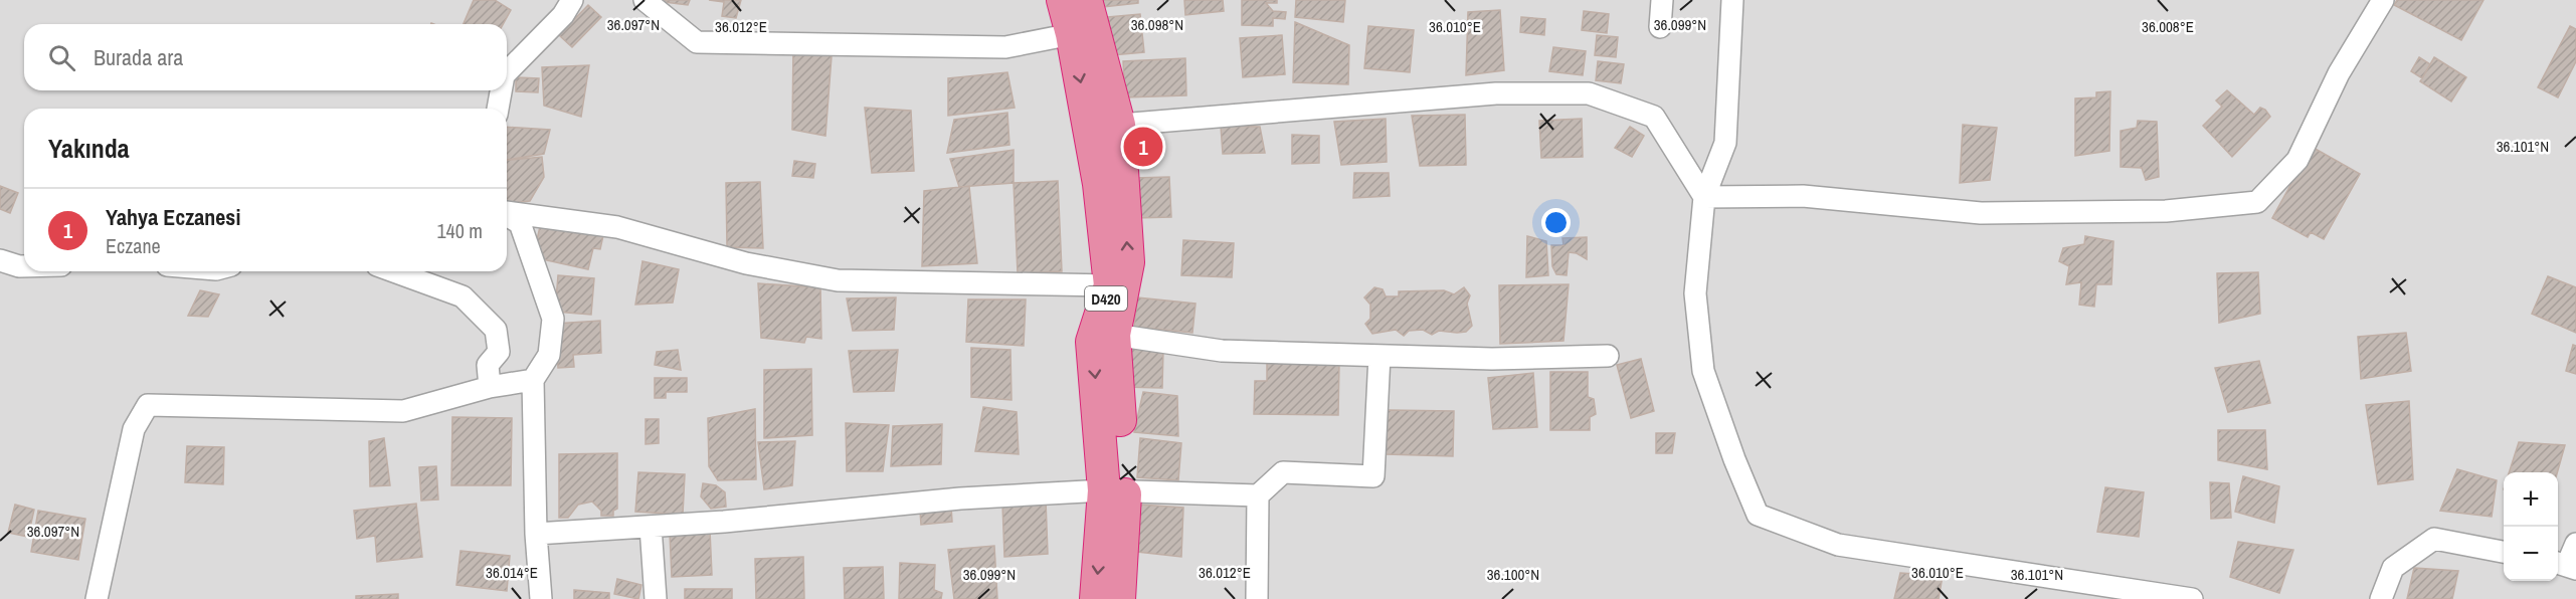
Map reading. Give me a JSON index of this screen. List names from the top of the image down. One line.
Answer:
{"streets":{"highway":["D420"]},"page":{"search":"Burada ara","heading":"Yakında","pins":"1","list":[{"mark":"1","name":"Yahya Eczanesi","note":"Eczane","value":"140 m"}],"map_buttons":["+","−"]},"coordinates":["36.097°N","36.098°N","36.099°N","36.012°E","36.010°E","36.008°E","36.101°N","36.014°E","36.100°N"]}
